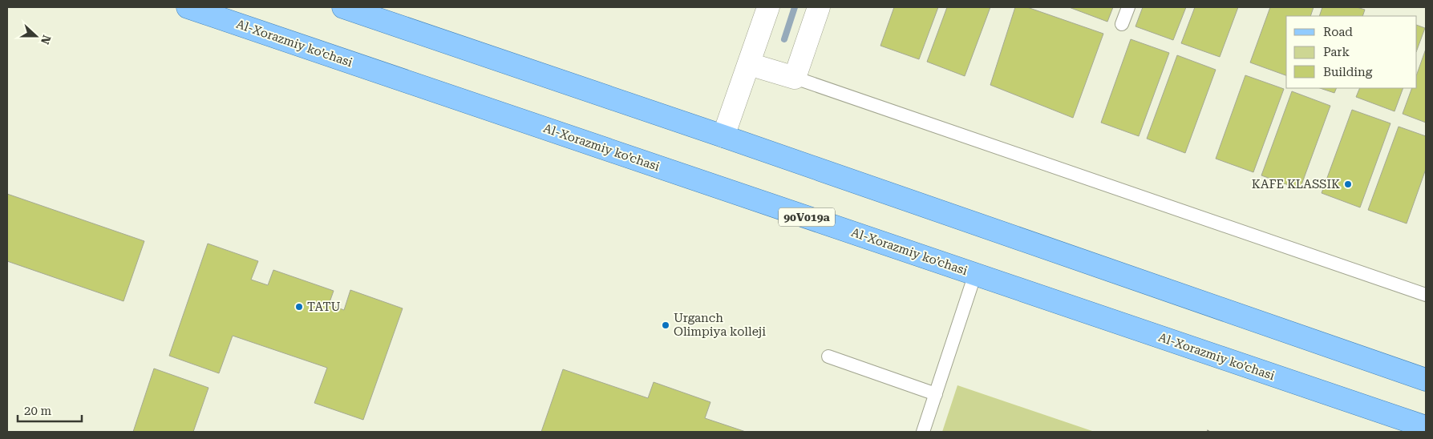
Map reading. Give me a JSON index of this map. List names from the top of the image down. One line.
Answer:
{"streets":{"main road":["Al-Xorazmiy ko’chasi","90V019a"]},"places":["KAFE KLASSIK","TATU","Urganch Olimpiya kolleji"],"legend":["Road","Park","Building"],"scale_bar":"20 m","north":"right"}
